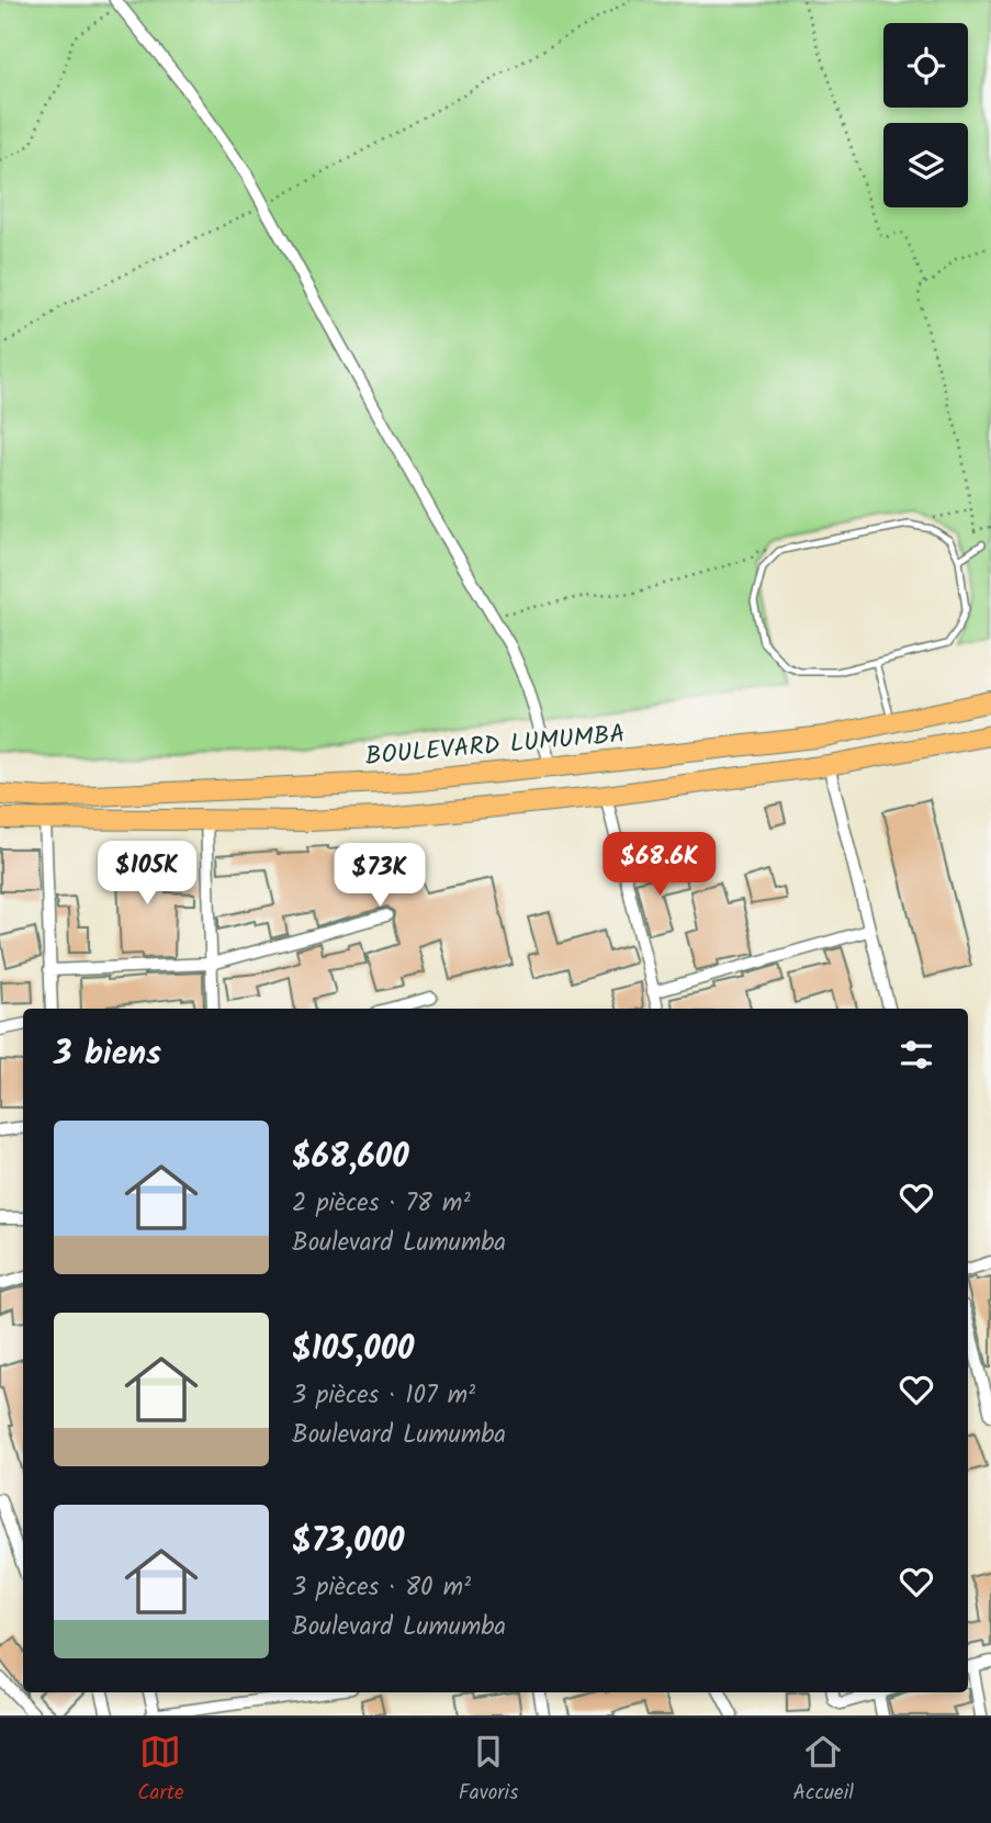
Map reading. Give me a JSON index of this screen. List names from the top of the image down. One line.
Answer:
{"streets":{"highway":["BOULEVARD LUMUMBA"]},"page":{"price":["$68.6K","$105K","$73K"],"heading":"3 biens","list":[{"name":"$68,600","note":"2 pièces · 78 m² · Boulevard Lumumba"},{"name":"$105,000","note":"3 pièces · 107 m² · Boulevard Lumumba"},{"name":"$73,000","note":"3 pièces · 80 m² · Boulevard Lumumba"}],"tabs":["Carte","Favoris","Accueil"]}}
